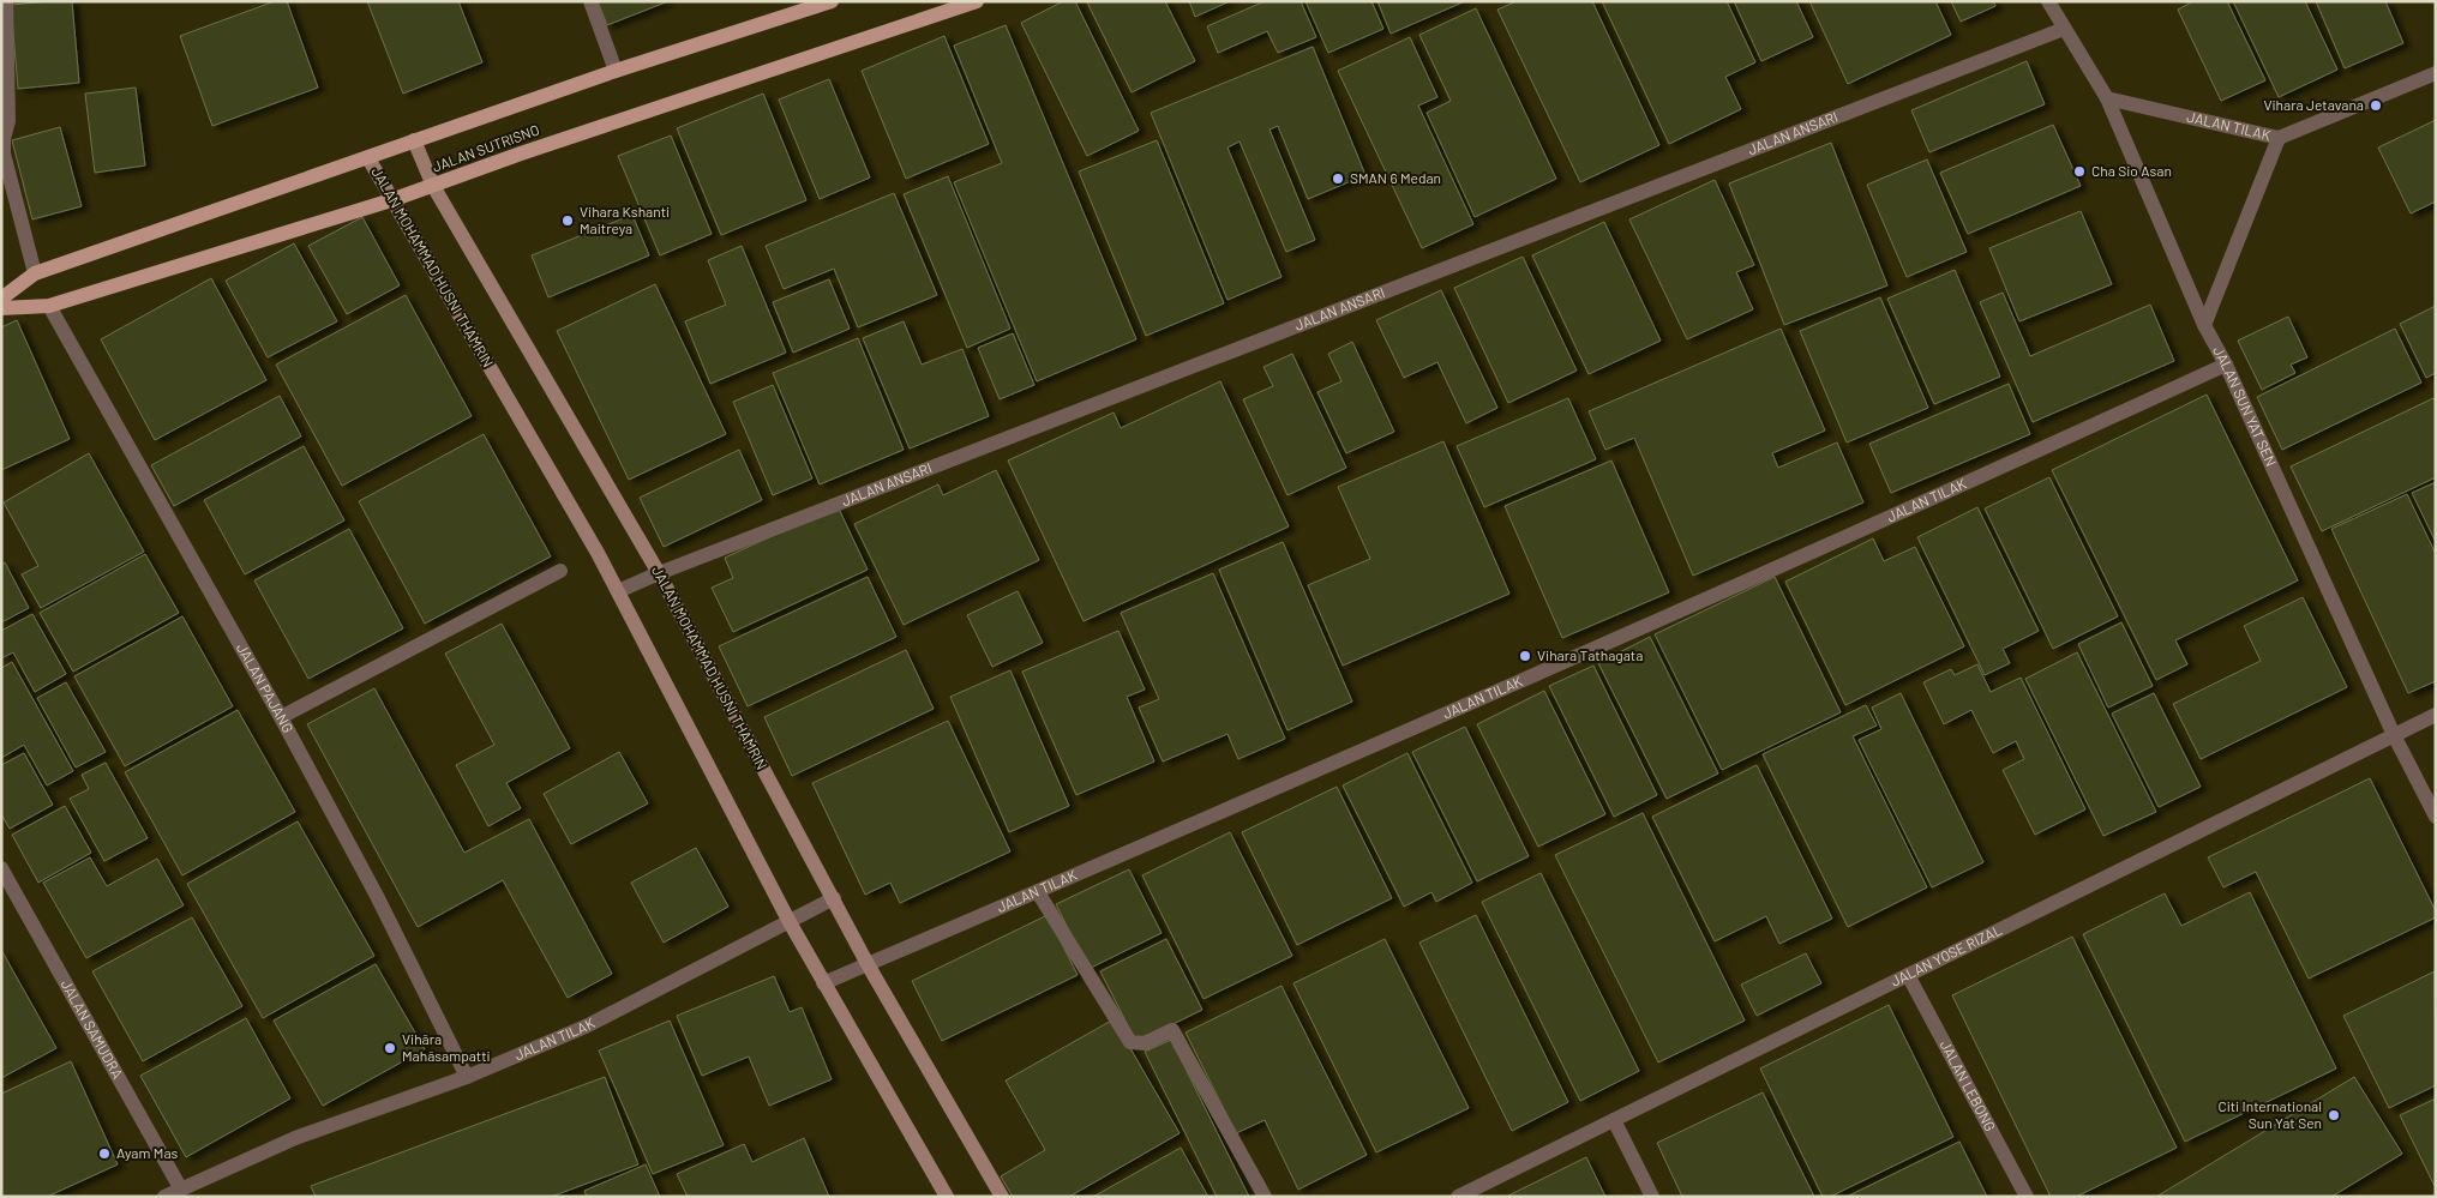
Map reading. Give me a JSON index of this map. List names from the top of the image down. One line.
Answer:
{"streets":{"main road":["JALAN SUTRISNO","JALAN MOHAMMAD HUSNI THAMRIN"],"street":["JALAN TILAK","JALAN ANSARI","JALAN SUN YAT SEN","JALAN PAJANG","JALAN YOSE RIZAL","JALAN SAMUDRA","JALAN LEBONG"]},"crossings":[["JALAN TILAK","JALAN MOHAMMAD HUSNI THAMRIN"],["JALAN TILAK","JALAN SUN YAT SEN"],["JALAN TILAK","JALAN PAJANG"],["JALAN TILAK","JALAN SAMUDRA"],["JALAN ANSARI","JALAN MOHAMMAD HUSNI THAMRIN"],["JALAN ANSARI","JALAN SUN YAT SEN"],["JALAN SUTRISNO","JALAN MOHAMMAD HUSNI THAMRIN"],["JALAN SUTRISNO","JALAN PAJANG"],["JALAN SUN YAT SEN","JALAN YOSE RIZAL"],["JALAN YOSE RIZAL","JALAN LEBONG"]],"places":["Vihara Jetavana","Cha Sio Asan","SMAN 6 Medan","Vihara Kshanti Maitreya","Vihara Tathagata","Vihāra Mahāsampatti","Citi International Sun Yat Sen","Ayam Mas"]}
